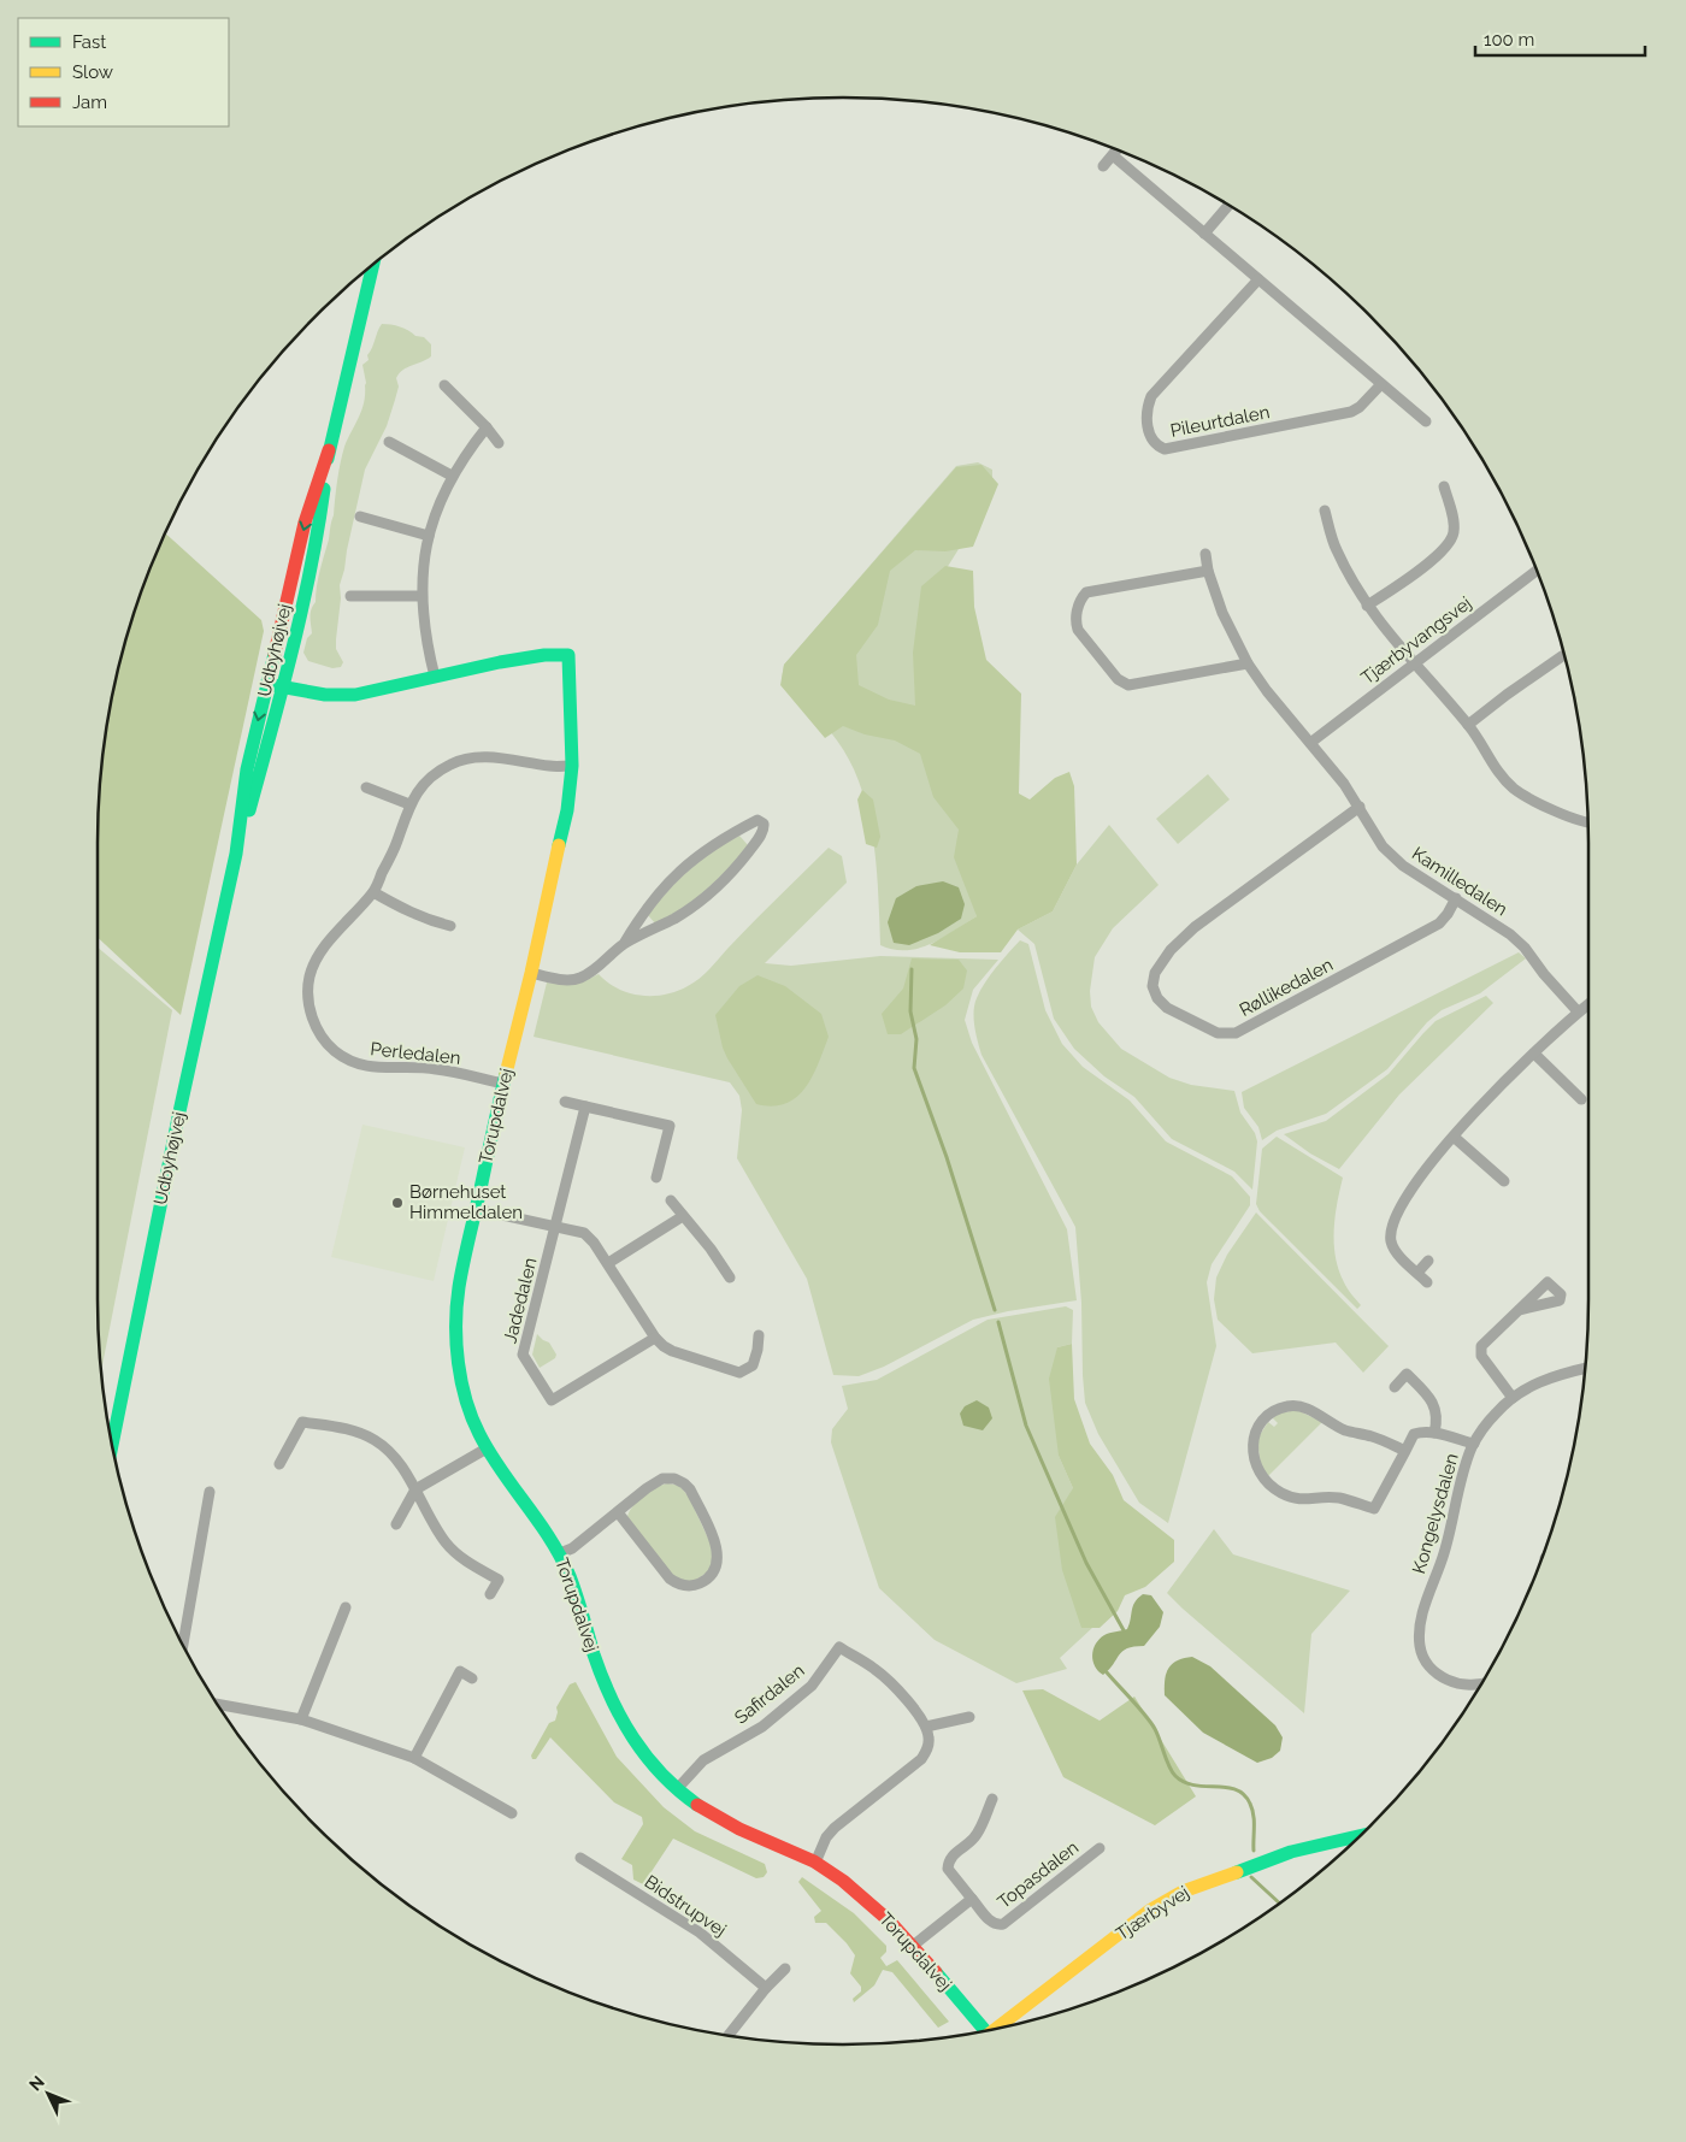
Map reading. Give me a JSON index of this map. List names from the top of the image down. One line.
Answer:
{"streets":{"street":["Pileurtdalen","Tjærbyvangsvej","Udbyhøjvej","Kamilledalen","Røllikedalen","Perledalen","Torupdalvej","Jadedalen","Kongelysdalen","Safirdalen","Topasdalen","Bidstrupvej","Tjærbyvej"]},"crossings":[["Tjærbyvangsvej","Kamilledalen"],["Udbyhøjvej","Torupdalvej"],["Kamilledalen","Røllikedalen"],["Perledalen","Torupdalvej"],["Torupdalvej","Safirdalen"],["Torupdalvej","Topasdalen"]],"places":["Børnehuset Himmeldalen"],"legend":["Fast","Slow","Jam"],"scale_bar":"100 m","north":"top left"}
